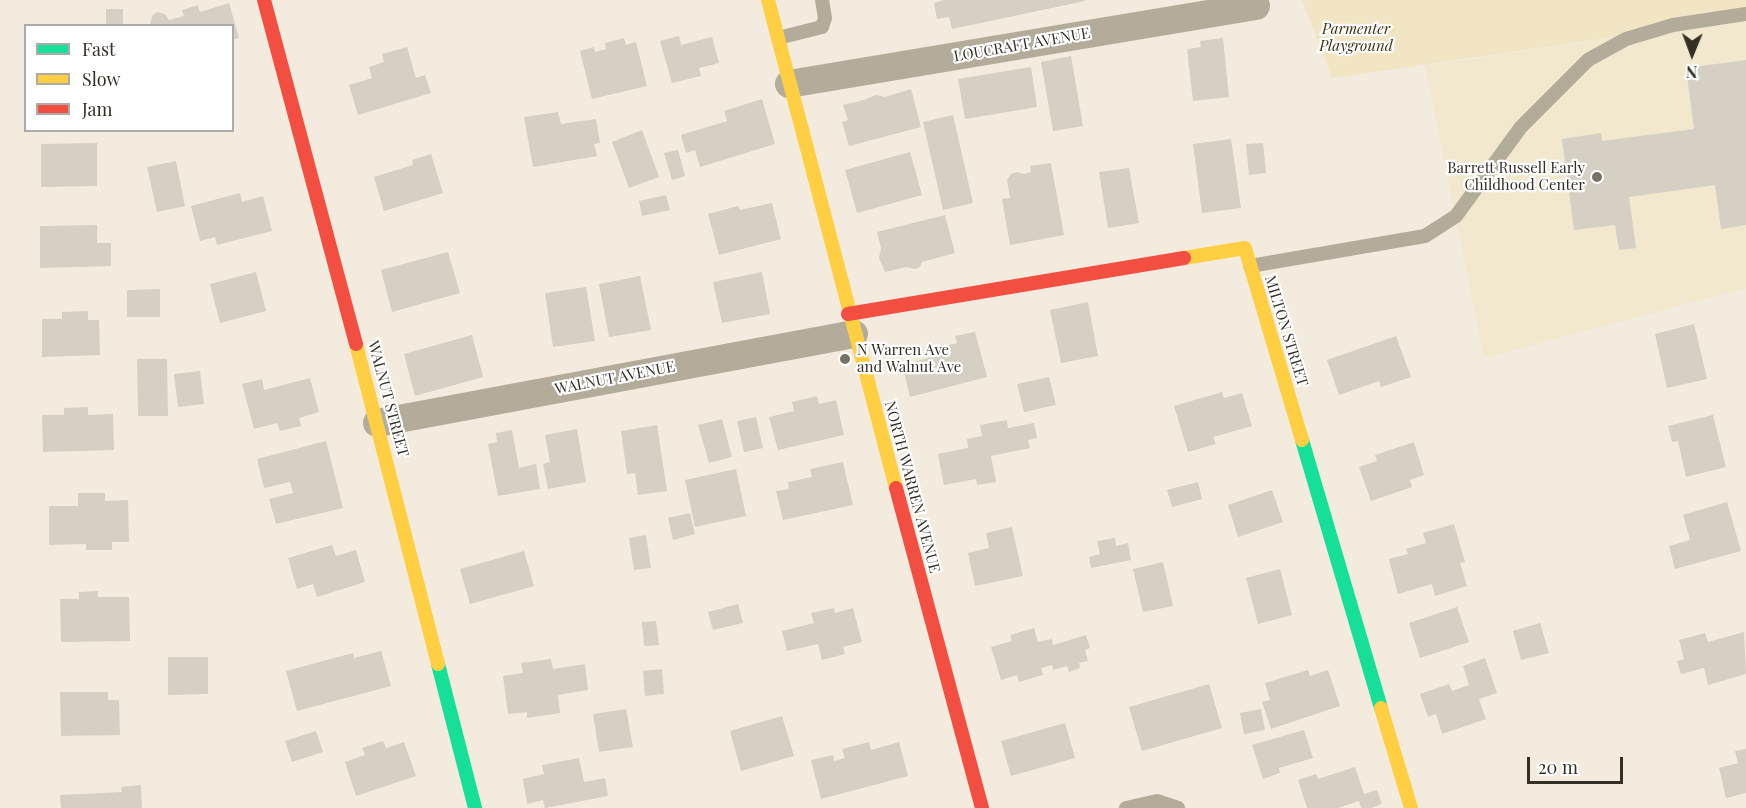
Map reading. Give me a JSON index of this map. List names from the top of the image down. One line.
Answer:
{"streets":{"street":["LOUCRAFT AVENUE","MILTON STREET","WALNUT AVENUE","WALNUT STREET","NORTH WARREN AVENUE"]},"crossings":[["LOUCRAFT AVENUE","NORTH WARREN AVENUE"],["MILTON STREET","WALNUT AVENUE"],["MILTON STREET","NORTH WARREN AVENUE"],["WALNUT AVENUE","WALNUT STREET"],["WALNUT AVENUE","NORTH WARREN AVENUE"]],"parks":["Parmenter Playground"],"places":["Barrett Russell Early Childhood Center","N Warren Ave and Walnut Ave"],"legend":["Fast","Slow","Jam"],"scale_bar":"20 m","north":"bottom"}
